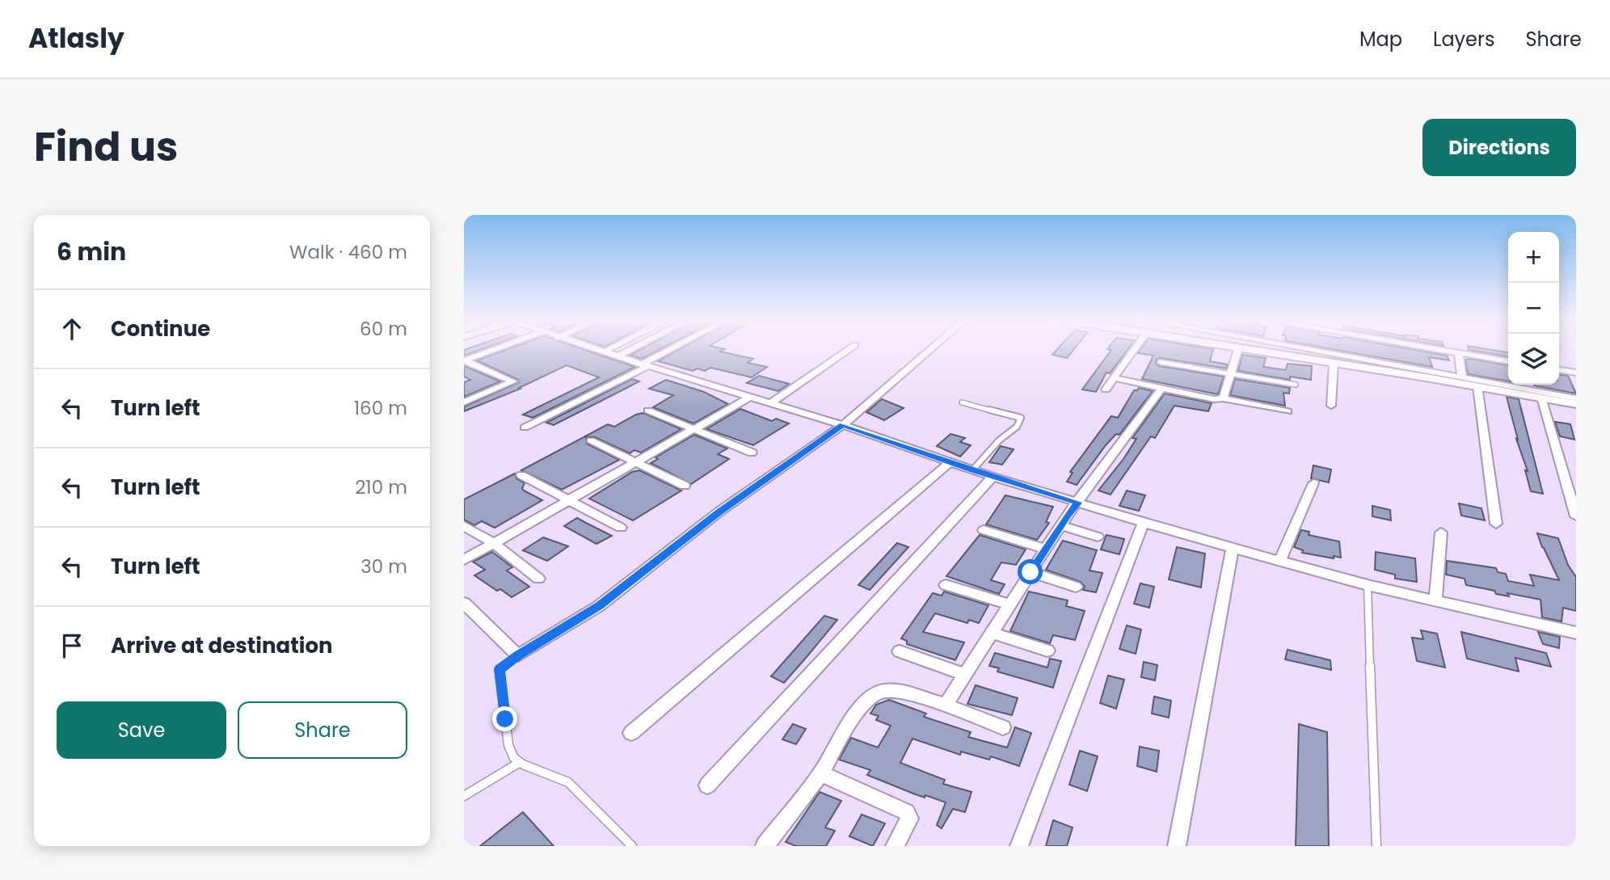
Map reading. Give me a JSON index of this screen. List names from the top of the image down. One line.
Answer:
{"page":{"header":"Atlasly","nav":["Map","Layers","Share"],"title":"Find us","buttons":["Directions",["Save","Share"]],"heading":["6 min","Walk · 460 m"],"map_buttons":["+","−"],"list":[["Continue","60 m"],["Turn left","160 m"],["Turn left","210 m"],["Turn left","30 m"],"Arrive at destination"]}}
